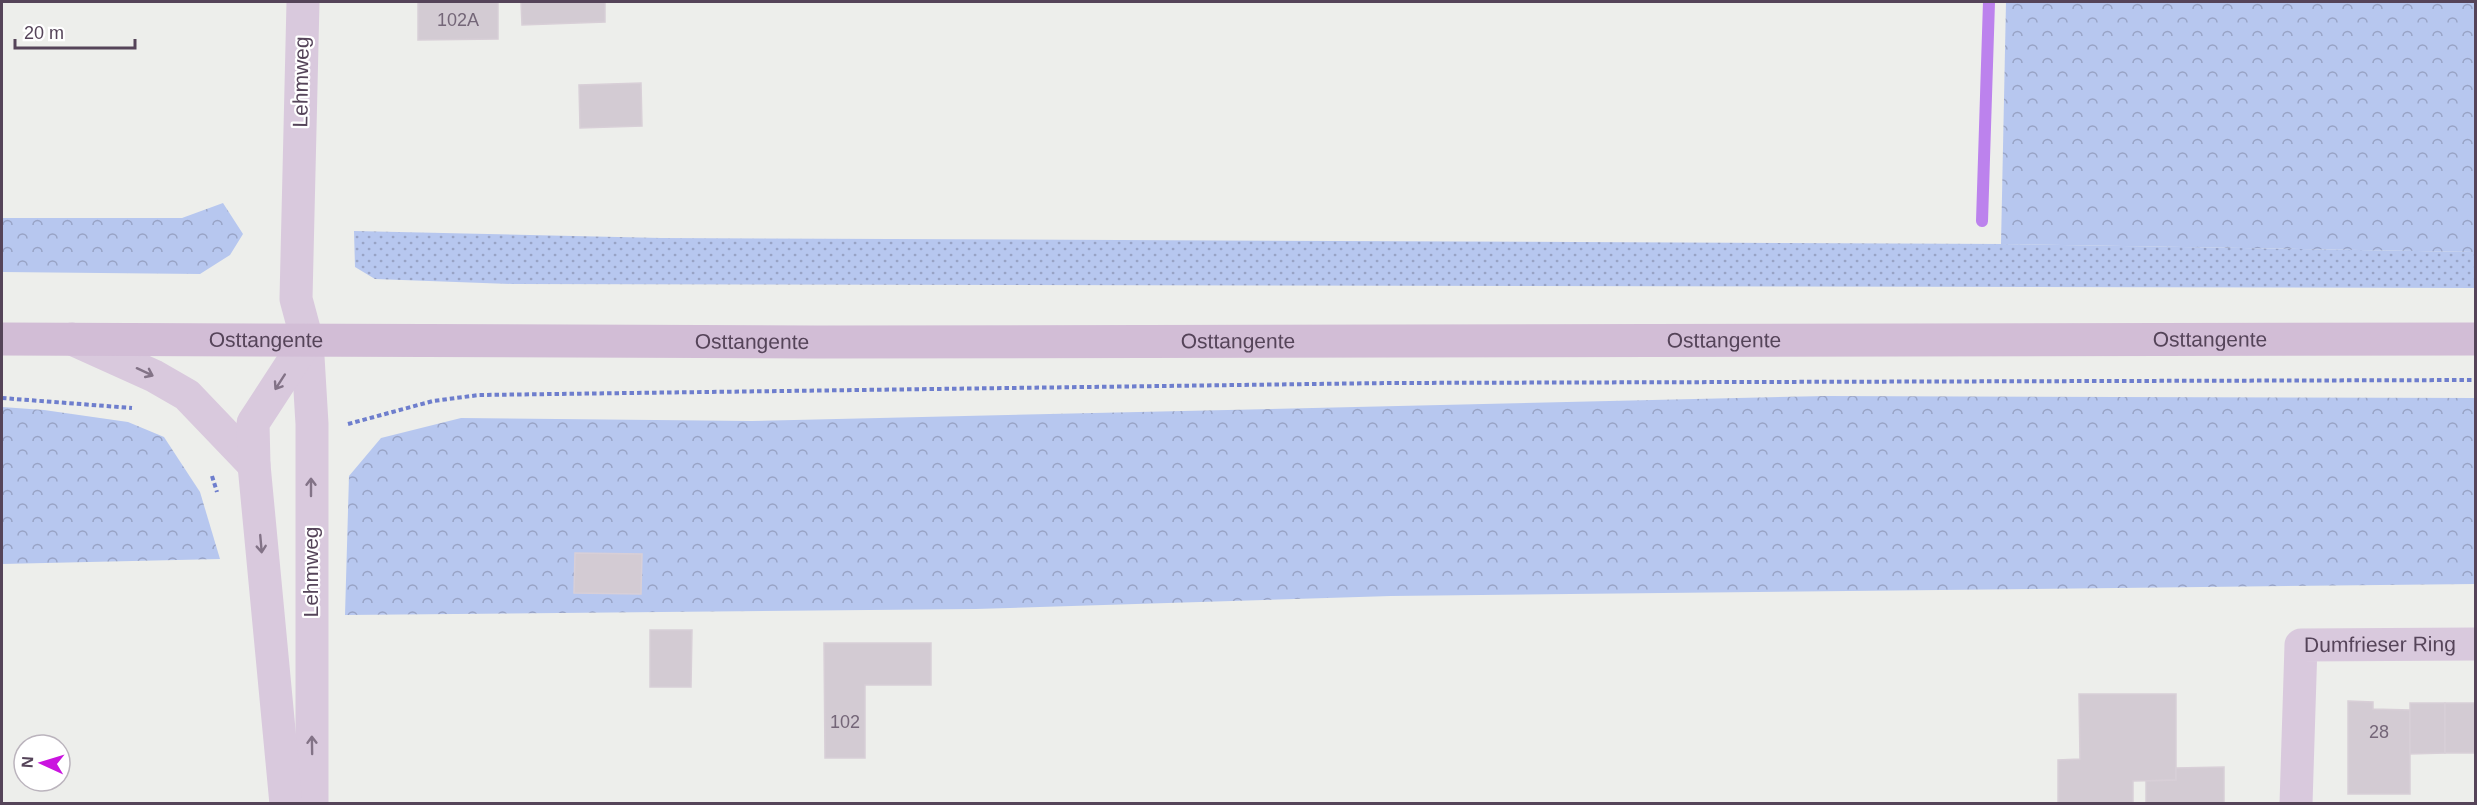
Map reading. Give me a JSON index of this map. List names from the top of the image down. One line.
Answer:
{"streets":{"main road":["Osttangente"],"street":["Lehmweg","Dumfrieser Ring"]},"crossings":[["Lehmweg","Osttangente"]],"house_numbers":["102A","102","28"],"scale_bar":"20 m","north":"left"}
